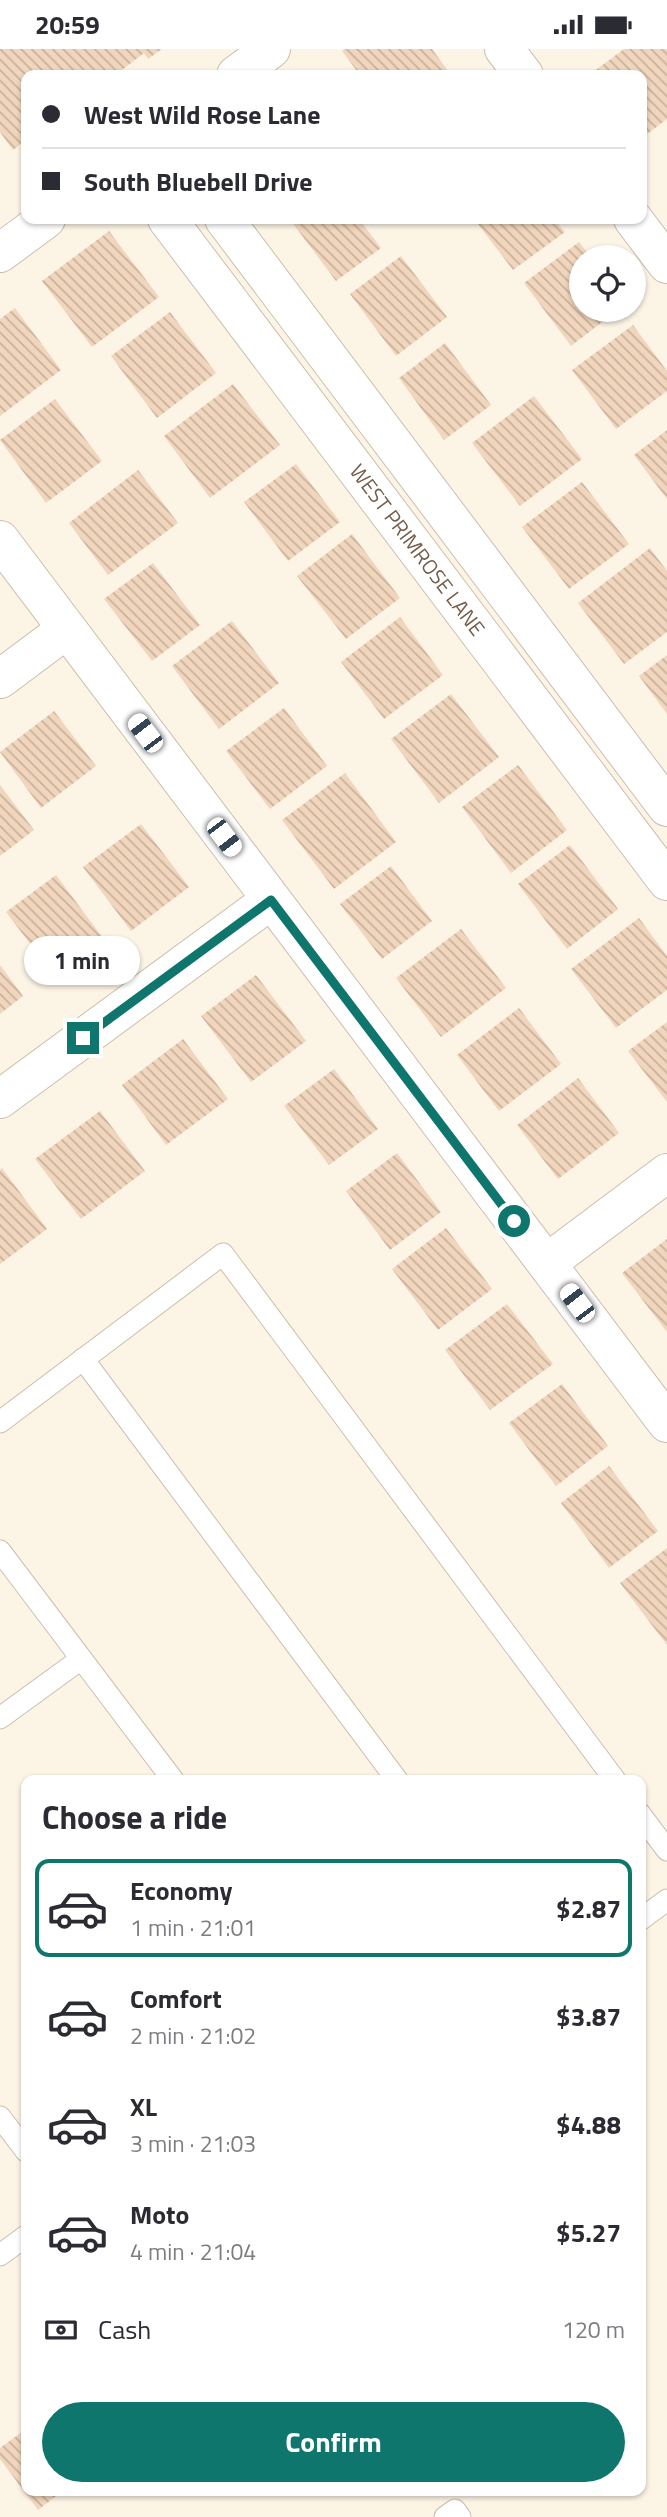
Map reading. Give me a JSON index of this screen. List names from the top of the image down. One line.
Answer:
{"streets":{"street":["WEST PRIMROSE LANE"]},"page":{"status":"20:59","banner":["West Wild Rose Lane","South Bluebell Drive"],"bubble":"1 min","heading":"Choose a ride","list":[{"name":"Economy","note":"1 min · 21:01","value":"$2.87"},{"name":"Comfort","note":"2 min · 21:02","value":"$3.87"},{"name":"XL","note":"3 min · 21:03","value":"$4.88"},{"name":"Moto","note":"4 min · 21:04","value":"$5.27"}],"pay":["Cash","120 m"],"buttons":"Confirm"}}
